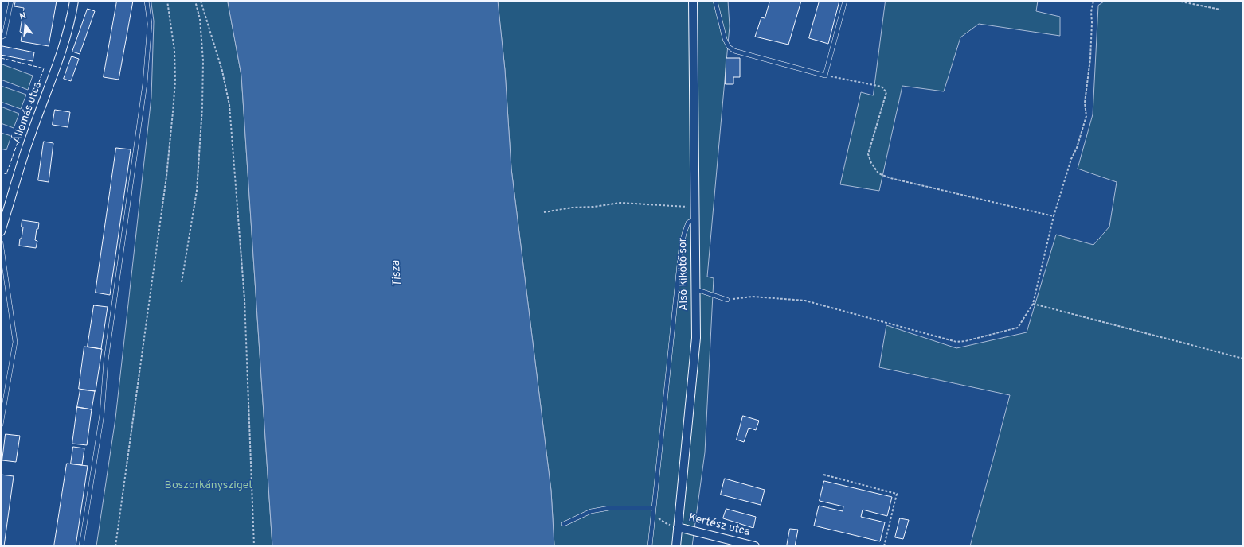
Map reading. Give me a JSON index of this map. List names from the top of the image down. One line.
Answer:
{"streets":{"street":["Állomás utca","Alsó kikötő sor","Kertész utca"]},"crossings":[["Alsó kikötő sor","Kertész utca"]],"water":["Tisza"],"parks":["Boszorkánysziget"],"north":"top"}
